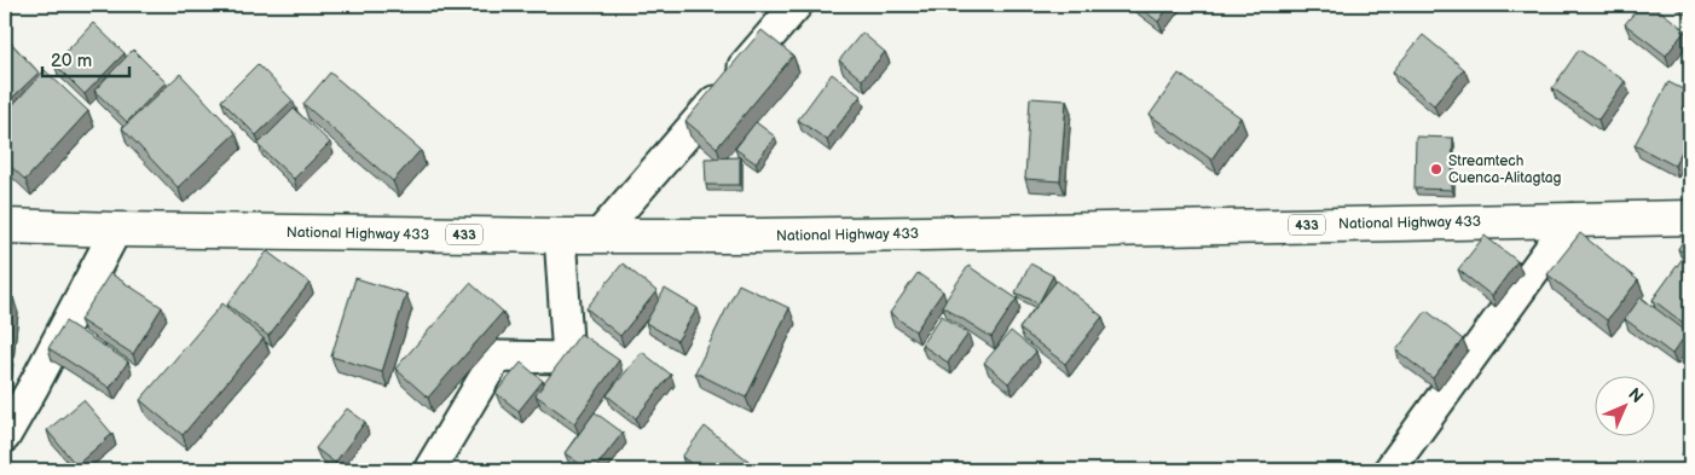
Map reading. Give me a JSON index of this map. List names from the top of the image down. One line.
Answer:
{"streets":{"main road":["National Highway 433","433"]},"places":["Streamtech Cuenca-Alitagtag"],"scale_bar":"20 m","north":"top right"}
